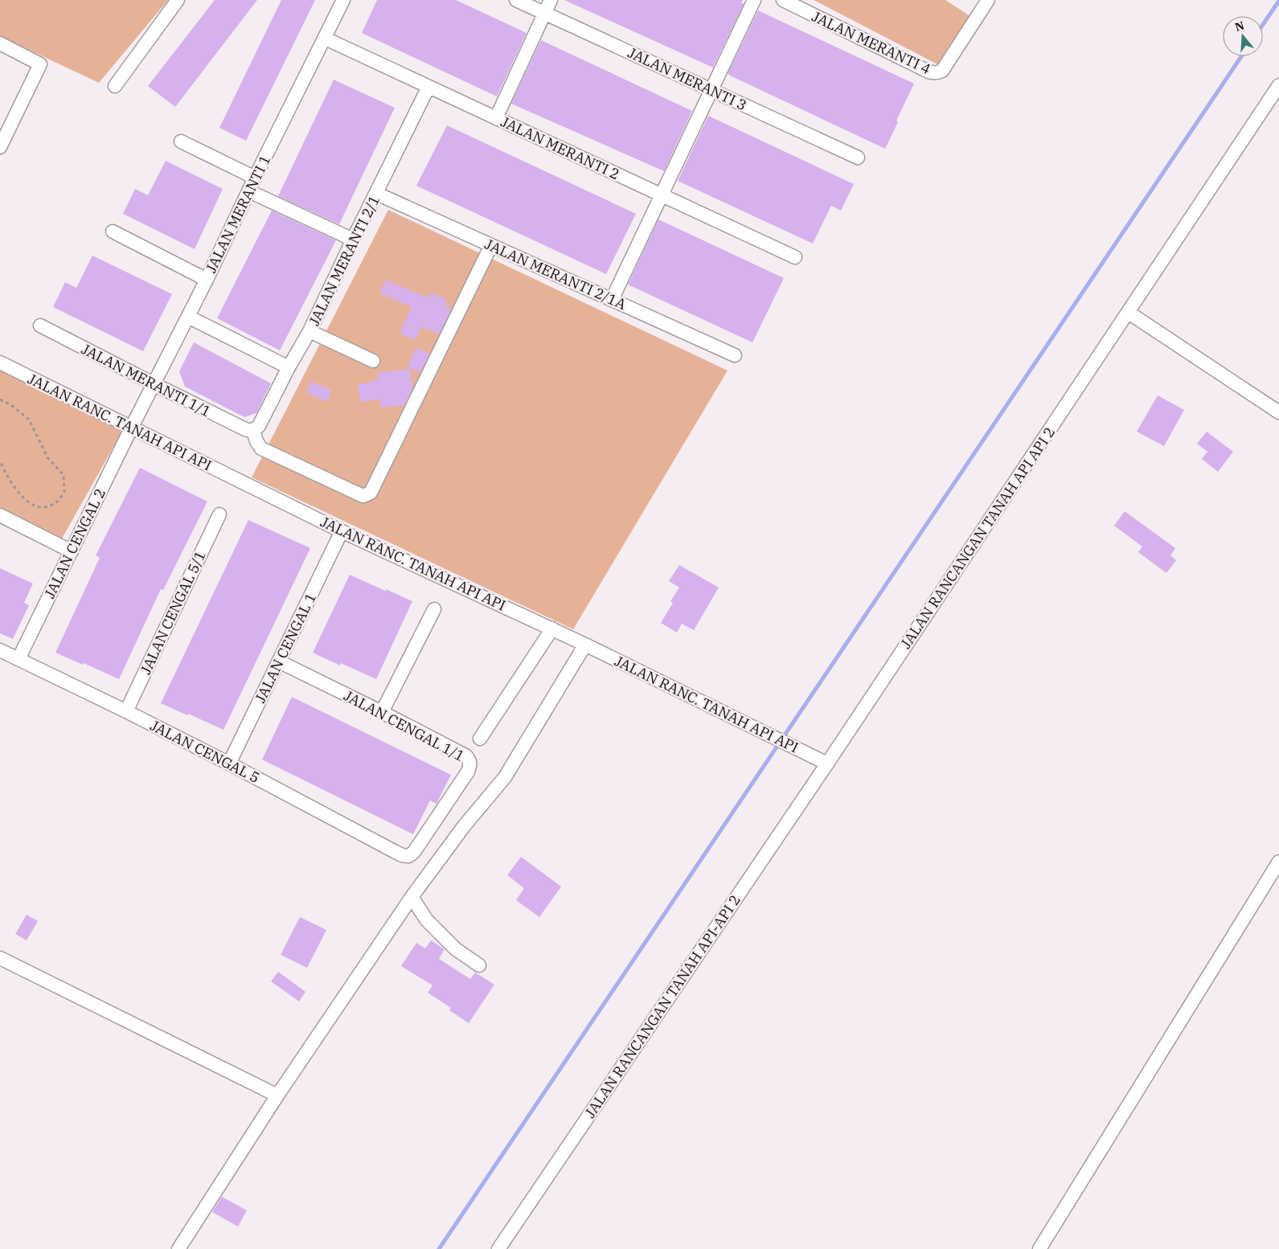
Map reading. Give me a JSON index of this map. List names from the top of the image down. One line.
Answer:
{"streets":{"street":["JALAN MERANTI 4","JALAN MERANTI 3","JALAN MERANTI 2","JALAN MERANTI 1","JALAN MERANTI 2/1","JALAN MERANTI 2/1A","JALAN MERANTI 1/1","JALAN RANC. TANAH API API","JALAN RANCANGAN TANAH API API 2","JALAN CENGAL 2","JALAN CENGAL 5/1","JALAN CENGAL 1","JALAN CENGAL 1/1","JALAN CENGAL 5","JALAN RANCANGAN TANAH API-API 2"]},"crossings":[["JALAN MERANTI 2","JALAN MERANTI 1"],["JALAN MERANTI 2","JALAN MERANTI 2/1"],["JALAN MERANTI 1","JALAN MERANTI 1/1"],["JALAN MERANTI 1","JALAN RANC. TANAH API API"],["JALAN MERANTI 1","JALAN CENGAL 2"],["JALAN MERANTI 2/1","JALAN MERANTI 2/1A"],["JALAN MERANTI 2/1","JALAN MERANTI 1/1"],["JALAN RANC. TANAH API API","JALAN RANCANGAN TANAH API API 2"],["JALAN RANC. TANAH API API","JALAN CENGAL 2"],["JALAN RANC. TANAH API API","JALAN CENGAL 1"],["JALAN RANC. TANAH API API","JALAN RANCANGAN TANAH API-API 2"],["JALAN RANCANGAN TANAH API API 2","JALAN RANCANGAN TANAH API-API 2"],["JALAN CENGAL 2","JALAN CENGAL 5"],["JALAN CENGAL 5/1","JALAN CENGAL 5"],["JALAN CENGAL 1","JALAN CENGAL 1/1"],["JALAN CENGAL 1","JALAN CENGAL 5"],["JALAN CENGAL 1/1","JALAN CENGAL 5"]],"north":"top"}
